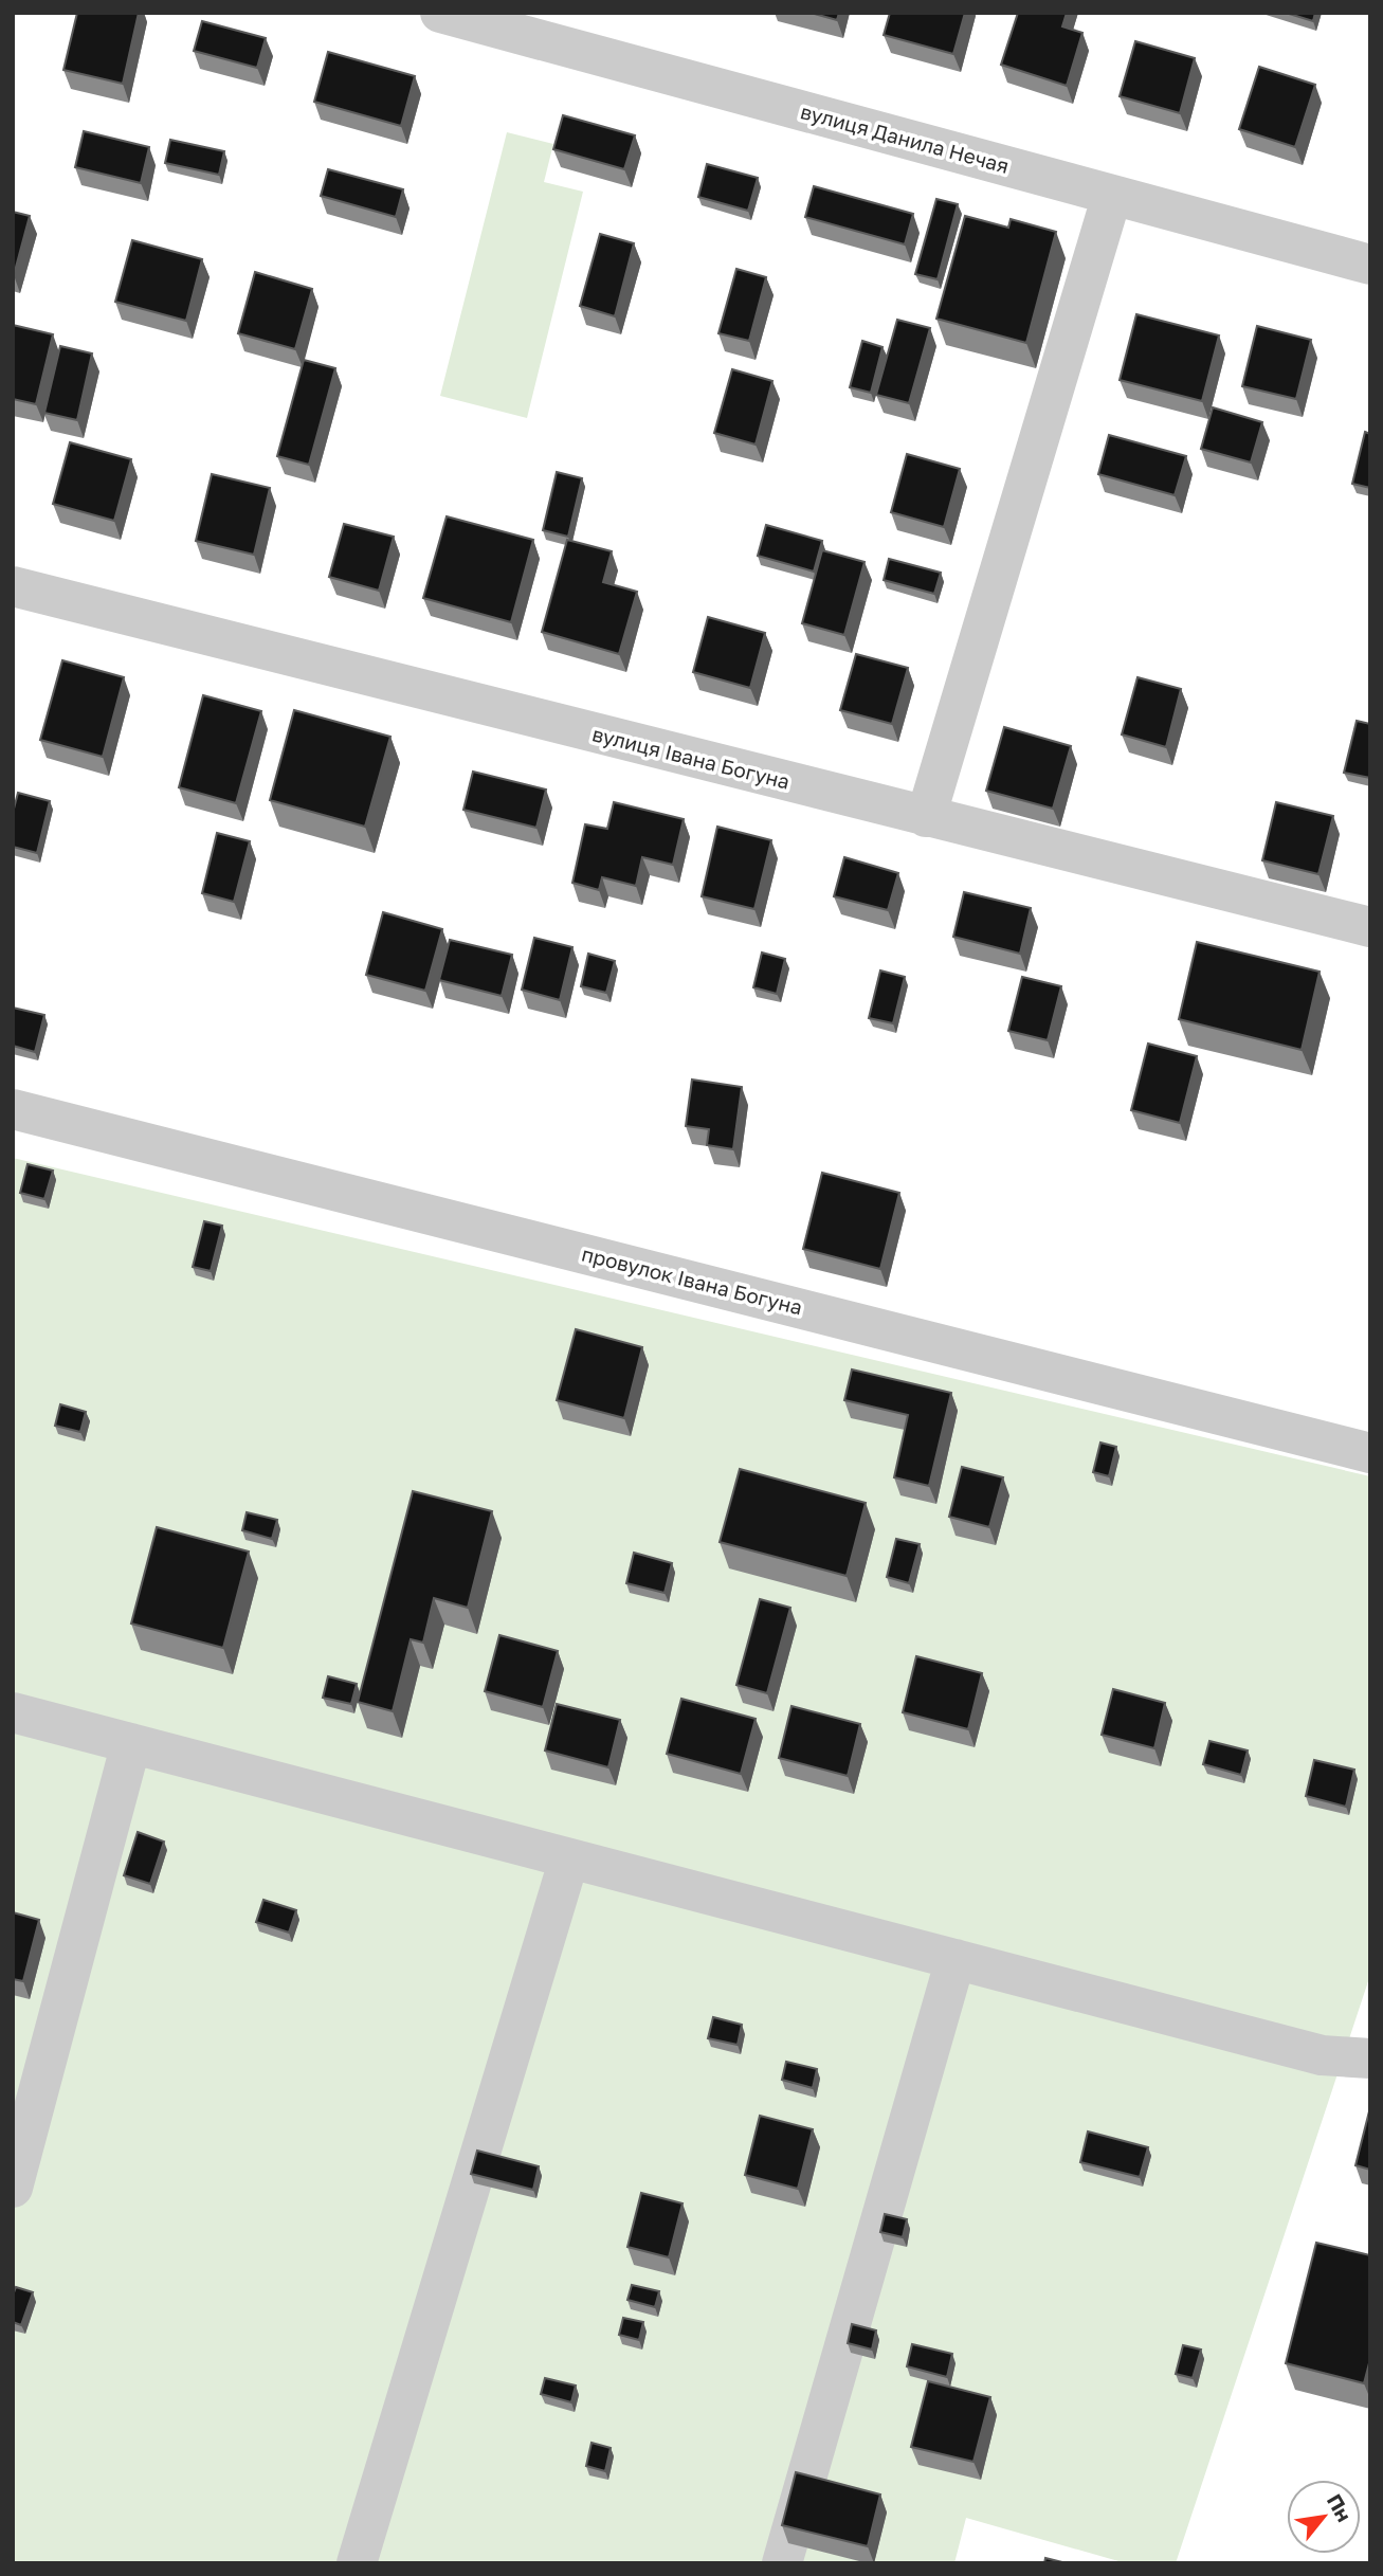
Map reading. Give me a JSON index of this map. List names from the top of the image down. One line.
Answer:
{"streets":{"street":["вулиця Данила Нечая","вулиця Івана Богуна","провулок Івана Богуна"]},"north":"top right"}
